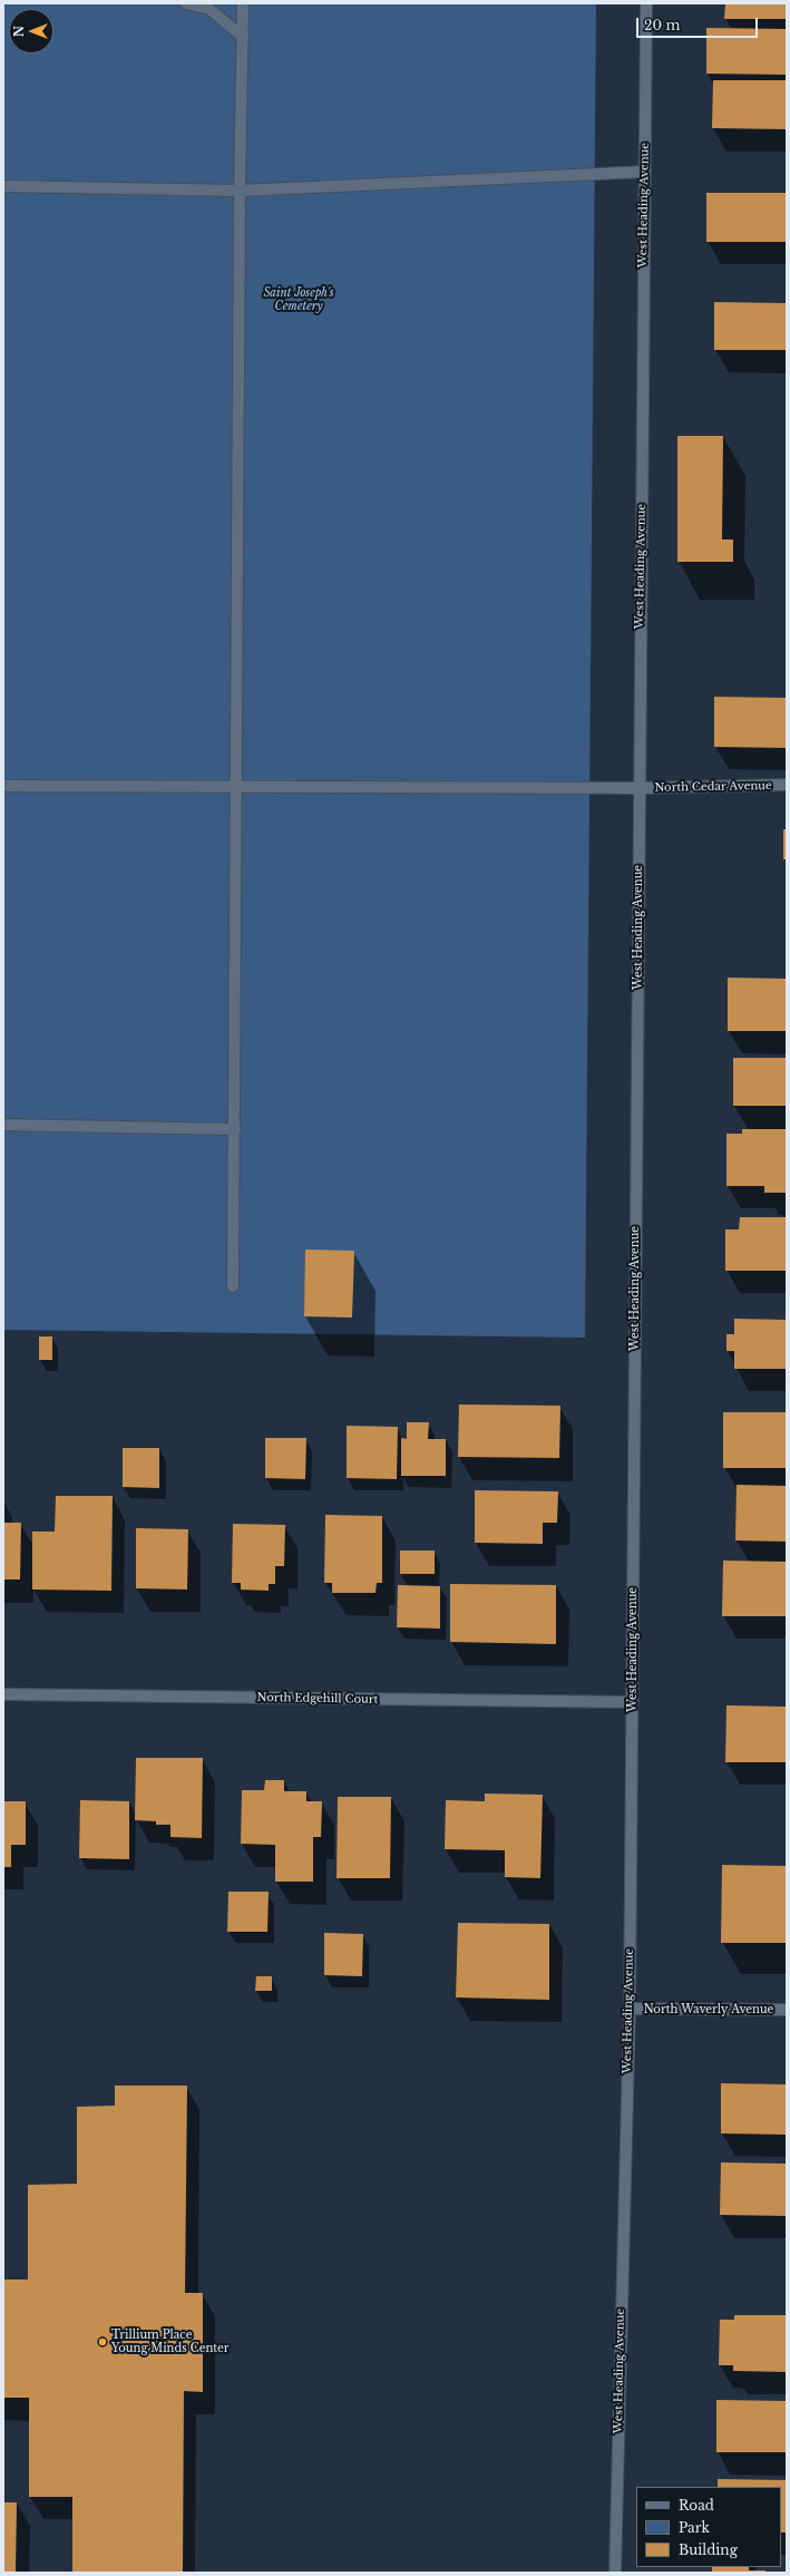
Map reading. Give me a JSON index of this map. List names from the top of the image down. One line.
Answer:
{"streets":{"street":["West Heading Avenue","North Cedar Avenue","North Edgehill Court","North Waverly Avenue"]},"crossings":[["West Heading Avenue","North Cedar Avenue"],["West Heading Avenue","North Edgehill Court"],["West Heading Avenue","North Waverly Avenue"]],"parks":["Saint Joseph's Cemetery"],"places":["Trillium Place Young Minds Center"],"legend":["Road","Park","Building"],"scale_bar":"20 m","north":"left"}
